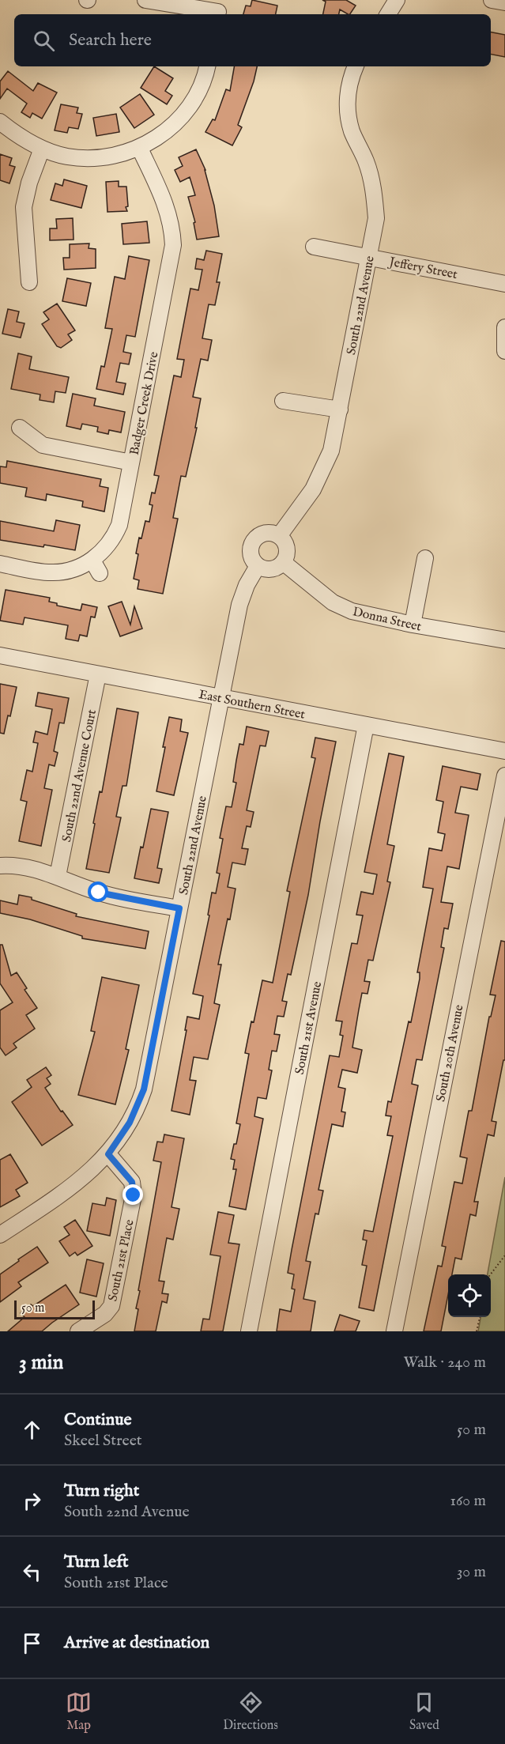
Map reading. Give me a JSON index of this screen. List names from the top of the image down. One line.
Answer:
{"streets":{"street":["Jeffery Street","South 22nd Avenue","Badger Creek Drive","Donna Street","East Southern Street","South 22nd Avenue Court","South 21st Avenue","South 20th Avenue","South 21st Place"]},"crossings":[["Jeffery Street","South 22nd Avenue"],["South 22nd Avenue","Donna Street"],["South 22nd Avenue","East Southern Street"],["South 22nd Avenue","South 21st Place"],["East Southern Street","South 22nd Avenue Court"],["East Southern Street","South 21st Avenue"]],"scale_bar":"50 m","page":{"search":"Search here","scale":"50 m","heading":["3 min","Walk · 240 m"],"list":[["Continue","Skeel Street","50 m"],["Turn right","South 22nd Avenue","160 m"],["Turn left","South 21st Place","30 m"],"Arrive at destination"],"nav":["Map","Directions","Saved"]}}
